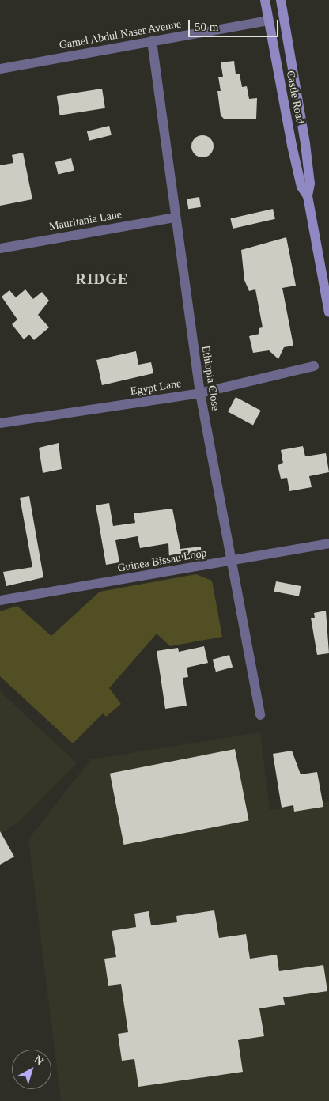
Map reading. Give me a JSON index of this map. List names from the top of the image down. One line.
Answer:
{"streets":{"main road":["Castle Road"],"street":["Gamel Abdul Naser Avenue","Mauritania Lane","Ethiopia Close","Egypt Lane","Guinea Bissau Loop"]},"crossings":[["Gamel Abdul Naser Avenue","Castle Road"],["Gamel Abdul Naser Avenue","Ethiopia Close"],["Mauritania Lane","Ethiopia Close"],["Ethiopia Close","Egypt Lane"],["Ethiopia Close","Guinea Bissau Loop"]],"districts":["RIDGE"],"scale_bar":"50 m","north":"top right"}
